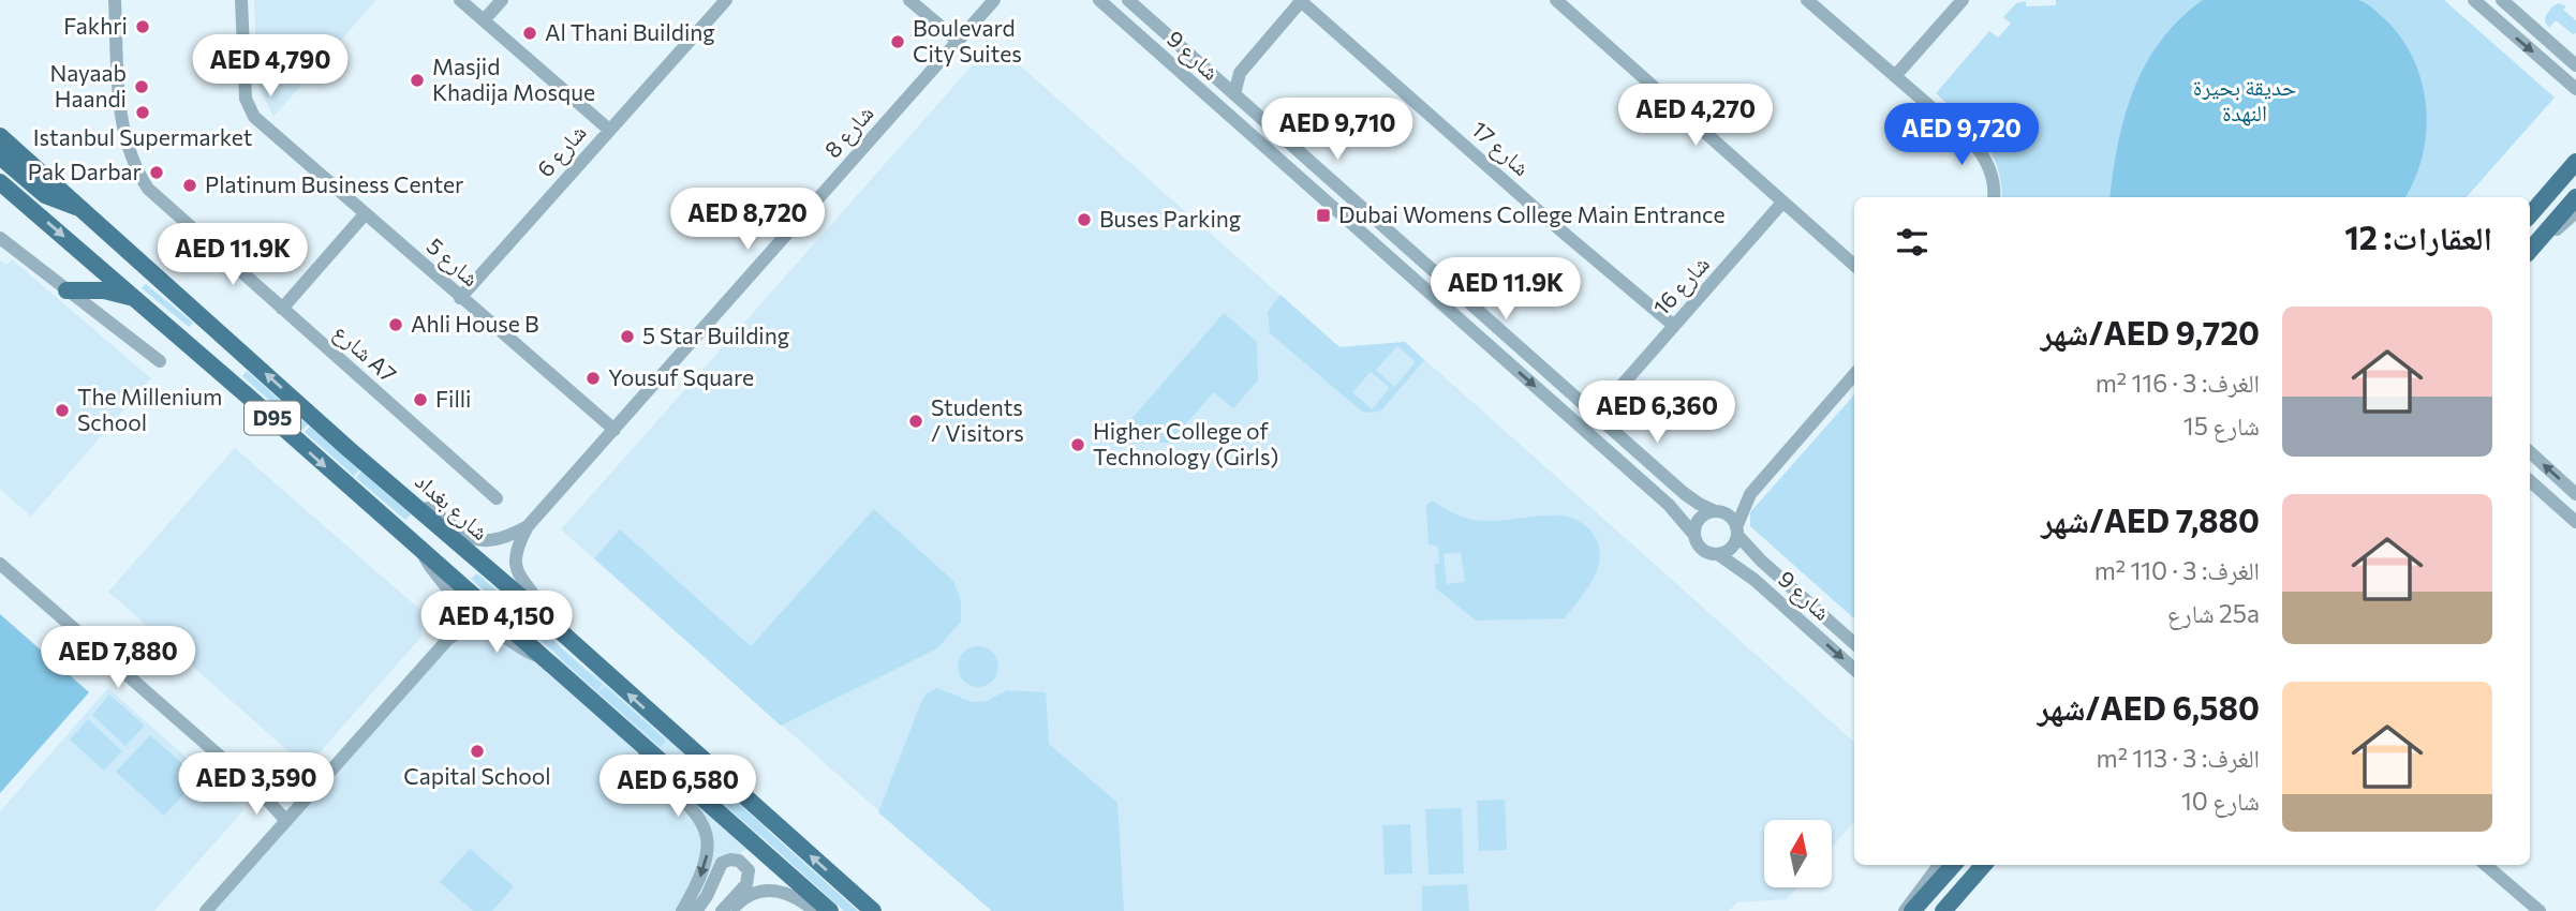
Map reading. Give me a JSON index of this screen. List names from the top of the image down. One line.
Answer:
{"streets":{"main road":["D95","شارع بغداد"],"street":["شارع 9","شارع 8","شارع 17","شارع 6","شارع 5","شارع 16","شارع A7"]},"crossings":[["شارع 8","شارع 5"],["شارع 8","شارع بغداد"],["شارع 17","شارع 16"],["شارع 6","شارع 5"]],"parks":["حديقة بحيرة النهدة"],"places":{"other":["Fakhri","Al Thani Building","Boulevard City Suites","Masjid Khadija Mosque","Nayaab Haandi","Istanbul Supermarket","Pak Darbar","Platinum Business Center","Buses Parking","Ahli House B","5 Star Building","Yousuf Square","Filli","The Millenium School","Students / Visitors","Higher College of Technology (Girls)","Capital School"],"transit":["Dubai Womens College Main Entrance"]},"north":"top","page":{"price":["AED 4,790","AED 4,270","AED 9,710","AED 9,720","AED 8,720","AED 11.9K","AED 11.9K","AED 6,360","AED 4,150","AED 7,880","AED 3,590","AED 6,580"],"heading":"العقارات: 12","list":[{"name":"AED 9,720/شهر","note":"الغرف: 3 · 116 m² · شارع 15"},{"name":"AED 7,880/شهر","note":"الغرف: 3 · 110 m² · 25a شارع"},{"name":"AED 6,580/شهر","note":"الغرف: 3 · 113 m² · شارع 10"}]}}
